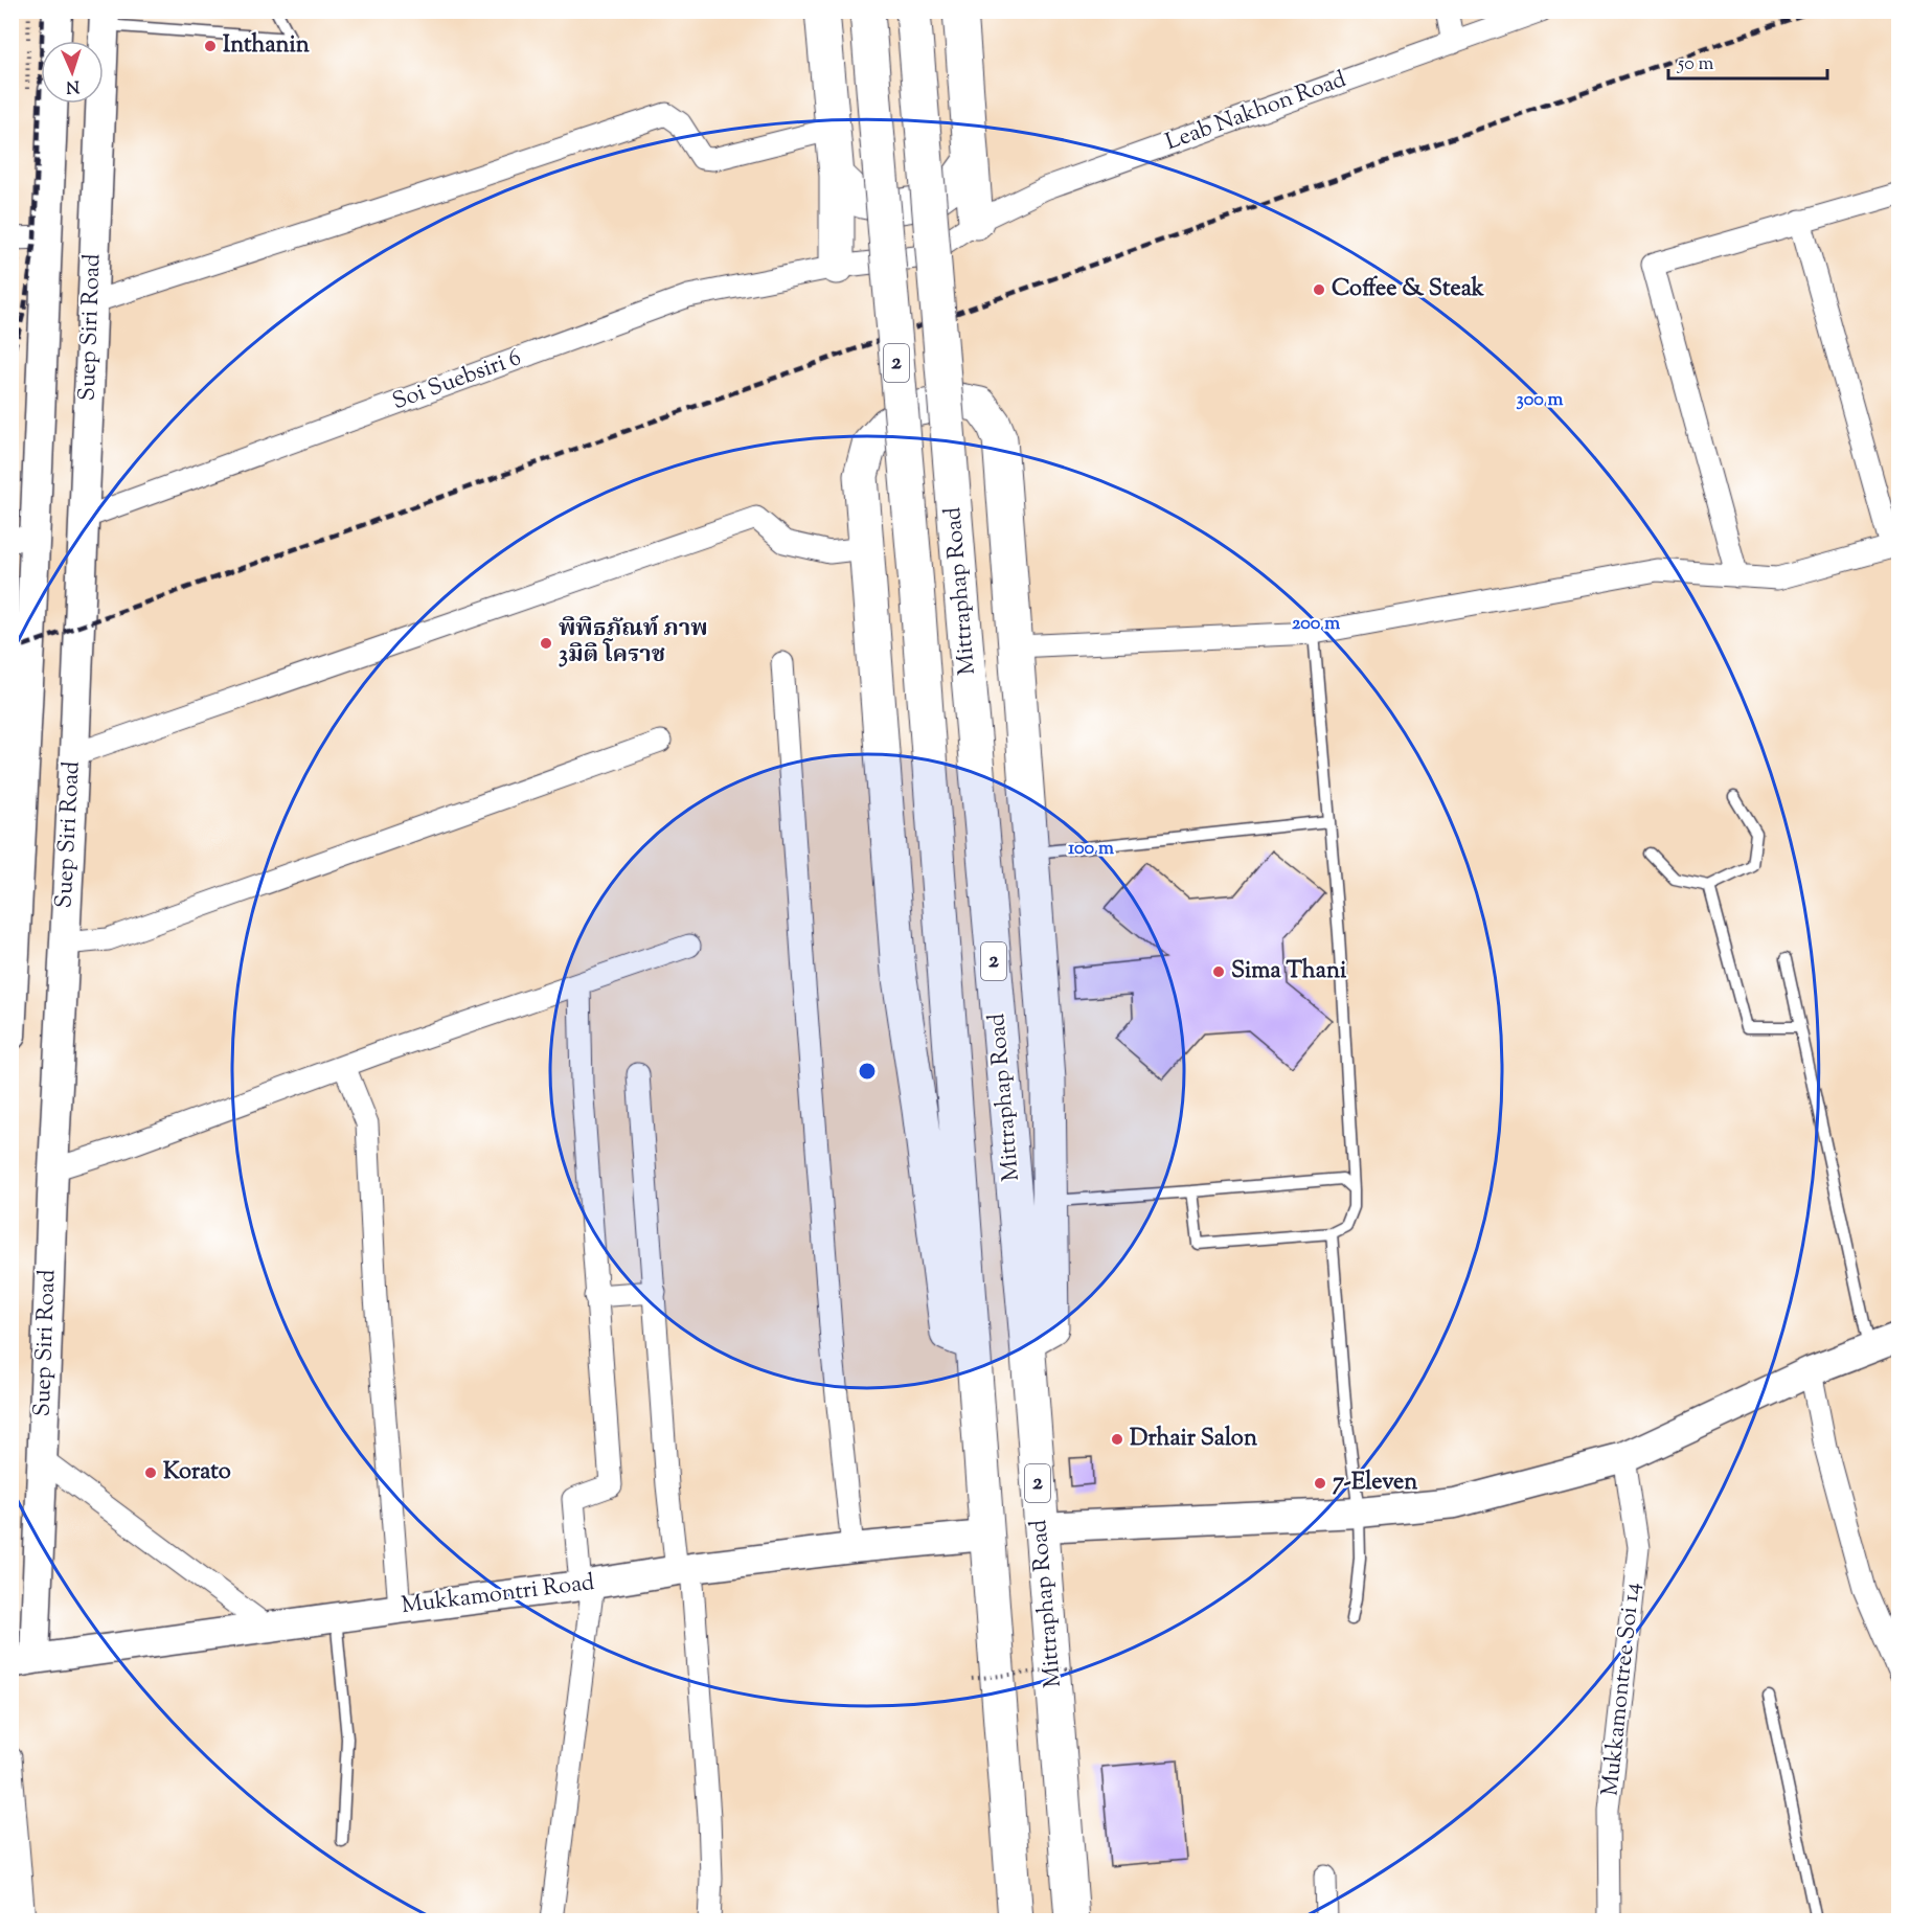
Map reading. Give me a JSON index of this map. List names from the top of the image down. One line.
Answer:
{"streets":{"highway":["2","Mittraphap Road"],"street":["Leab Nakhon Road","Suep Siri Road","Soi Suebsiri 6","Mukkamontri Road","Mukkamontree Soi 14"]},"crossings":[["Leab Nakhon Road","Soi Suebsiri 6"],["Suep Siri Road","Soi Suebsiri 6"],["Suep Siri Road","Mukkamontri Road"],["Mittraphap Road","Mukkamontri Road"]],"places":["Inthanin","Coffee & Steak","พิพิธภัณท์ ภาพ 3มิติ โคราช","Sima Thani","Drhair Salon","Korato","7-Eleven"],"scale_bar":"50 m","north":"bottom","rings":["300 m","200 m","100 m"]}
